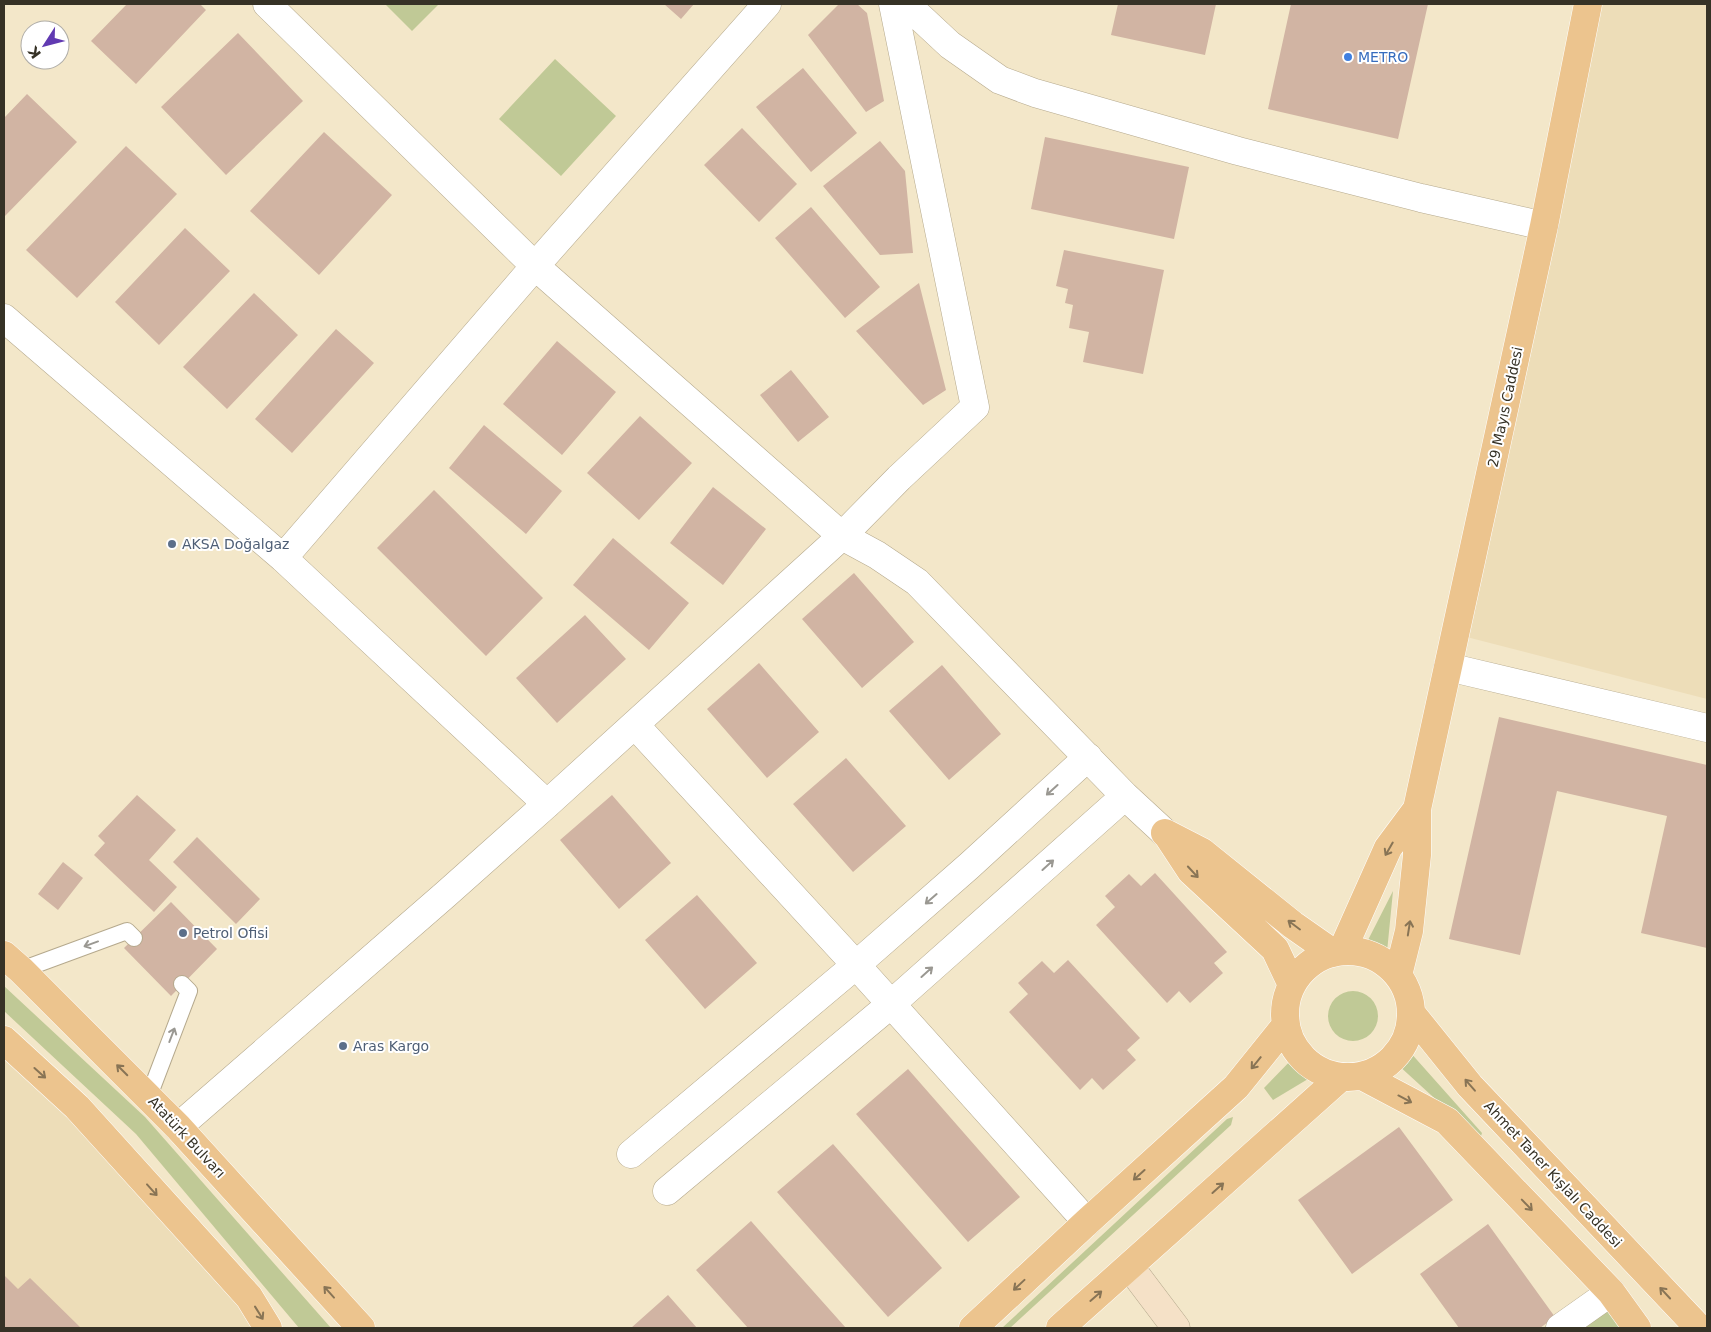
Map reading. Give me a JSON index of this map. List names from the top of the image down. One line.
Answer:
{"streets":{"main road":["29 Mayıs Caddesi","Atatürk Bulvarı","Ahmet Taner Kışlalı Caddesi"]},"places":["METRO","AKSA Doğalgaz","Petrol Ofisi","Aras Kargo"],"north":"bottom left"}
